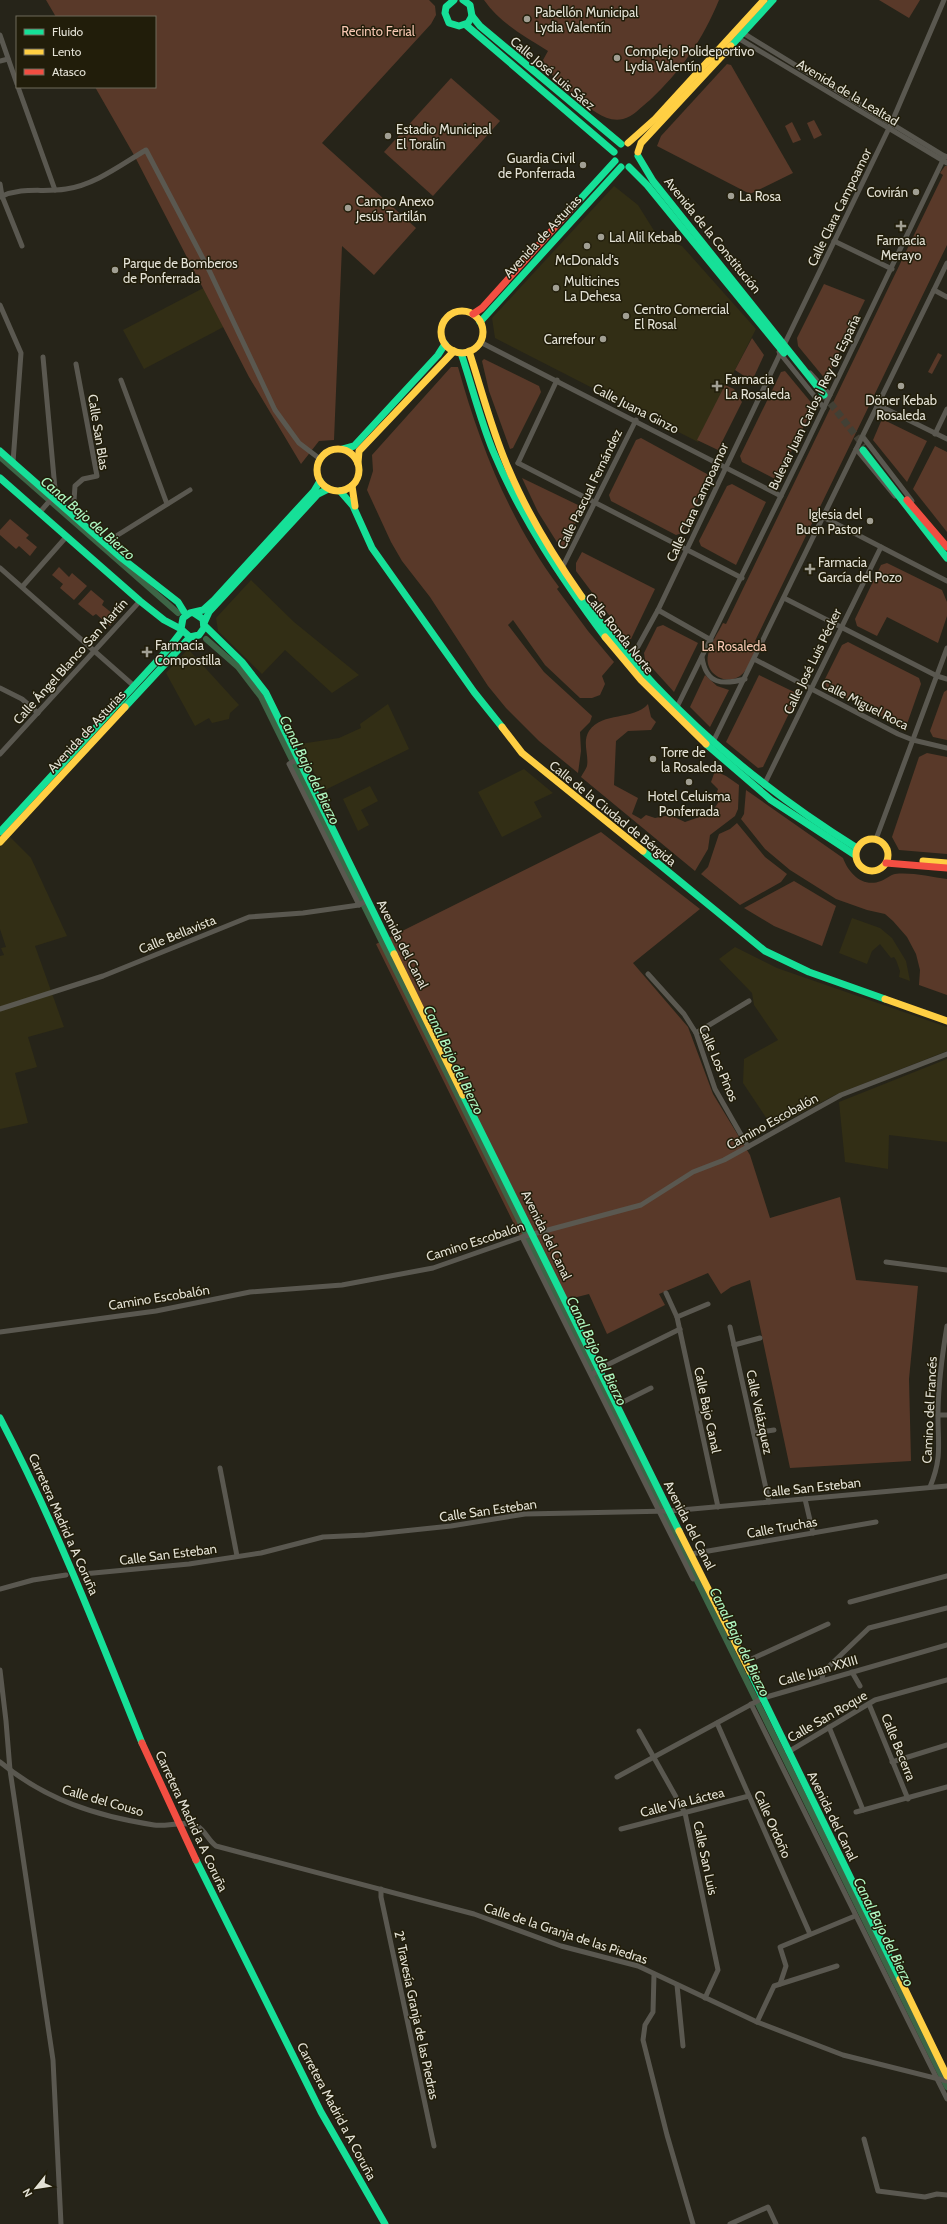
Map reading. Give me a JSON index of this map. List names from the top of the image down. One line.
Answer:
{"streets":{"main road":["Calle José Luis Sáez","Avenida de la Constitución","Avenida de Asturias","Calle Ronda Norte","Calle de la Ciudad de Bérgida","Avenida del Canal","Carretera Madrid a A Coruña"],"street":["Avenida de la Lealtad","Calle Clara Campoamor","Bulevar Juan Carlos I Rey de España","Calle Juana Ginzo","Calle San Blas","Calle Pascual Fernández","Calle Ángel Blanco San Martín","Calle José Luis Pécker","Calle Miguel Roca","Calle Bellavista","Calle Los Pinos","Camino Escobalón","Calle Bajo Canal","Camino del Francés","Calle Velázquez","Calle San Esteban","Calle Truchas","Calle Juan XXIII","Calle San Roque","Calle Becerra","Calle del Couso","Calle Vía Láctea","Calle Ordoño","Calle San Luis","Calle de la Granja de las Piedras","2ª Travesía Granja de las Piedras"]},"crossings":[["Calle José Luis Sáez","Avenida de la Constitución"],["Calle José Luis Sáez","Avenida de Asturias"],["Avenida de la Lealtad","Calle Clara Campoamor"],["Avenida de la Lealtad","Bulevar Juan Carlos I Rey de España"],["Calle Clara Campoamor","Avenida de la Constitución"],["Calle Clara Campoamor","Calle Juana Ginzo"],["Calle Clara Campoamor","Calle Ronda Norte"],["Avenida de la Constitución","Avenida de Asturias"],["Avenida de la Constitución","Bulevar Juan Carlos I Rey de España"],["Avenida de Asturias","Calle Juana Ginzo"],["Avenida de Asturias","Calle Ronda Norte"],["Avenida de Asturias","Avenida del Canal"],["Bulevar Juan Carlos I Rey de España","Calle Juana Ginzo"],["Bulevar Juan Carlos I Rey de España","Calle Ronda Norte"],["Calle Juana Ginzo","Calle Pascual Fernández"],["Calle Juana Ginzo","Calle Ronda Norte"],["Calle Pascual Fernández","Calle Ronda Norte"],["Calle Ronda Norte","Calle José Luis Pécker"],["Calle José Luis Pécker","Calle Miguel Roca"],["Calle Bellavista","Avenida del Canal"],["Avenida del Canal","Camino Escobalón"],["Avenida del Canal","Calle San Esteban"],["Avenida del Canal","Calle Truchas"],["Avenida del Canal","Calle Juan XXIII"],["Avenida del Canal","Calle San Roque"],["Avenida del Canal","Calle de la Granja de las Piedras"],["Calle Los Pinos","Camino Escobalón"],["Calle Bajo Canal","Calle San Esteban"],["Camino del Francés","Calle San Esteban"],["Calle Velázquez","Calle San Esteban"],["Calle Juan XXIII","Calle Ordoño"],["Calle Juan XXIII","Calle San Luis"],["Calle San Roque","Calle Becerra"],["Calle del Couso","Calle de la Granja de las Piedras"],["Calle Vía Láctea","Calle Ordoño"],["Calle Vía Láctea","Calle San Luis"],["Calle San Luis","Calle de la Granja de las Piedras"],["Calle de la Granja de las Piedras","2ª Travesía Granja de las Piedras"]],"water":["Canal Bajo del Bierzo"],"parks":["Recinto Ferial","La Rosaleda"],"places":{"other":["Pabellón Municipal Lydia Valentín","Complejo Polideportivo Lydia Valentín","Estadio Municipal El Toralín","Guardia Civil de Ponferrada","Covirán","La Rosa","Campo Anexo Jesús Tartilán","Lal Alil Kebab","McDonald's","Parque de Bomberos de Ponferrada","Multicines La Dehesa","Centro Comercial El Rosal","Carrefour","Döner Kebab Rosaleda","Iglesia del Buen Pastor","Torre de la Rosaleda","Hotel Celuisma Ponferrada"],"health":["Farmacia Merayo","Farmacia La Rosaleda","Farmacia García del Pozo","Farmacia Compostilla"]},"legend":["Fluido","Lento","Atasco"],"north":"bottom left"}
